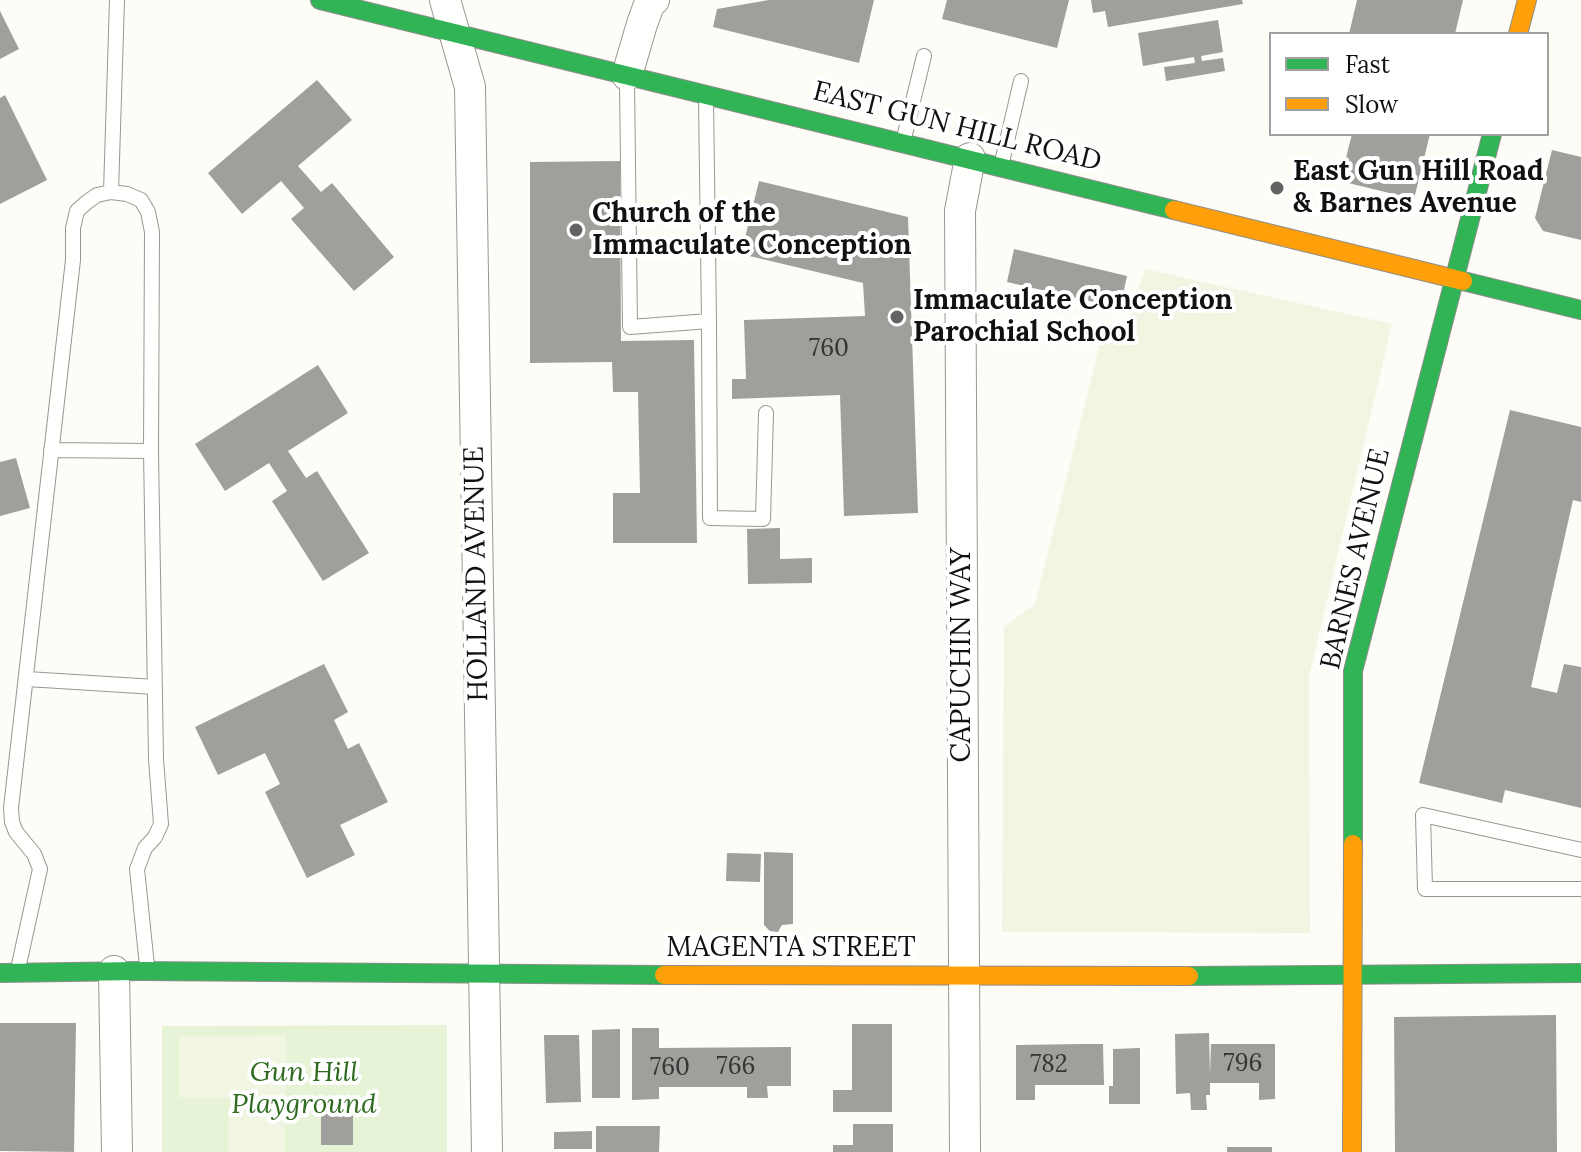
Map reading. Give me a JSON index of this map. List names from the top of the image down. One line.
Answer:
{"streets":{"street":["EAST GUN HILL ROAD","BARNES AVENUE","HOLLAND AVENUE","CAPUCHIN WAY","MAGENTA STREET"]},"crossings":[["EAST GUN HILL ROAD","BARNES AVENUE"],["EAST GUN HILL ROAD","HOLLAND AVENUE"],["EAST GUN HILL ROAD","CAPUCHIN WAY"],["BARNES AVENUE","MAGENTA STREET"],["HOLLAND AVENUE","MAGENTA STREET"],["CAPUCHIN WAY","MAGENTA STREET"]],"parks":["Gun Hill Playground"],"places":["East Gun Hill Road & Barnes Avenue","Church of the Immaculate Conception","Immaculate Conception Parochial School"],"house_numbers":["760","796","782","766","760"],"legend":["Fast","Slow"]}
